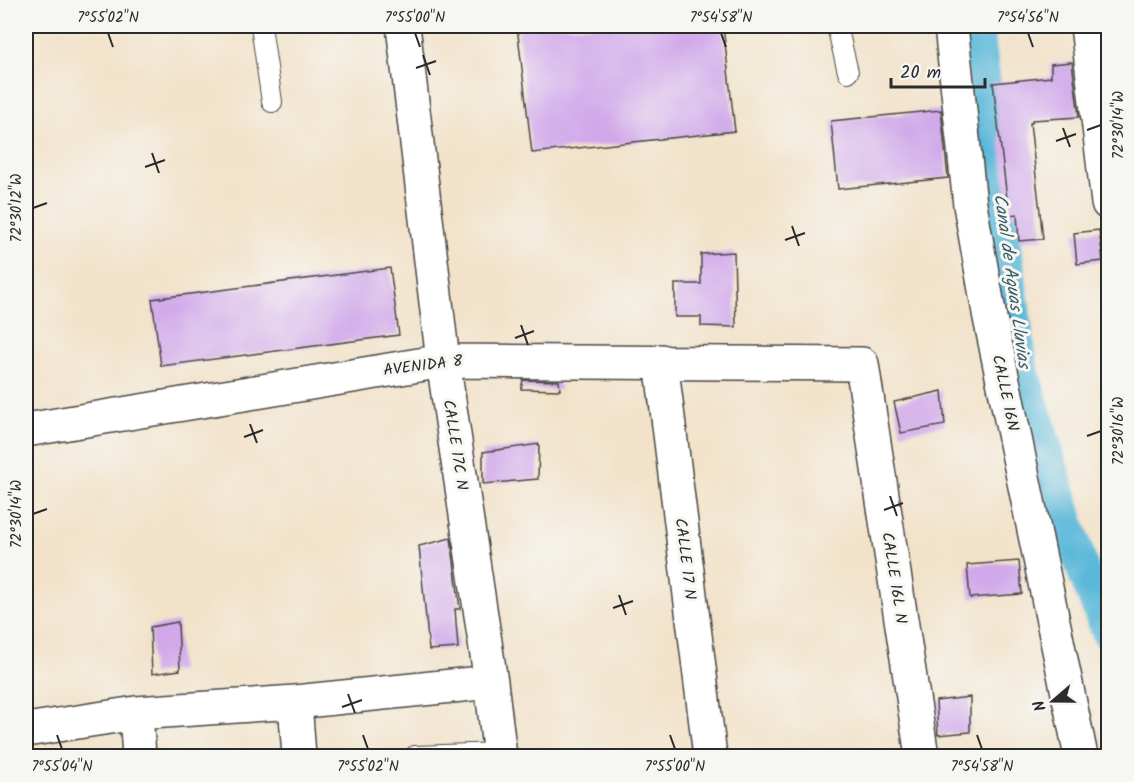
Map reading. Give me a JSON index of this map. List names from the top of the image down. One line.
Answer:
{"streets":{"street":["AVENIDA 8","CALLE 16N","CALLE 17C N","CALLE 17 N","CALLE 16L N"]},"crossings":[["AVENIDA 8","CALLE 17C N"],["AVENIDA 8","CALLE 17 N"],["AVENIDA 8","CALLE 16L N"]],"water":["Canal de Aguas Lluvias"],"scale_bar":"20 m","north":"left","coordinates":["7°55'02\"N","7°55'00\"N","7°54'58\"N","7°54'56\"N","72°30'14\"W","72°30'12\"W","72°30'16\"W","7°55'04\"N"]}
